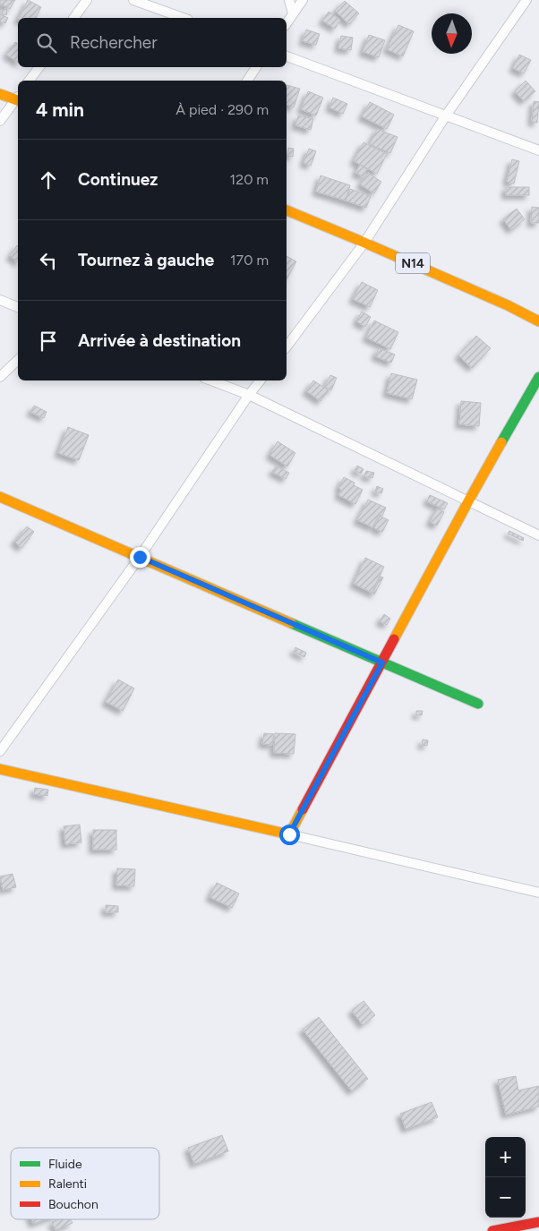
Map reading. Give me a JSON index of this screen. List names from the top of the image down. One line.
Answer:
{"streets":{"main road":["N14"]},"legend":["Fluide","Ralenti","Bouchon"],"north":"bottom","page":{"search":"Rechercher","heading":["4 min","À pied · 290 m"],"list":[["Continuez","120 m"],["Tournez à gauche","170 m"],"Arrivée à destination"],"map_buttons":["+","−"]}}
